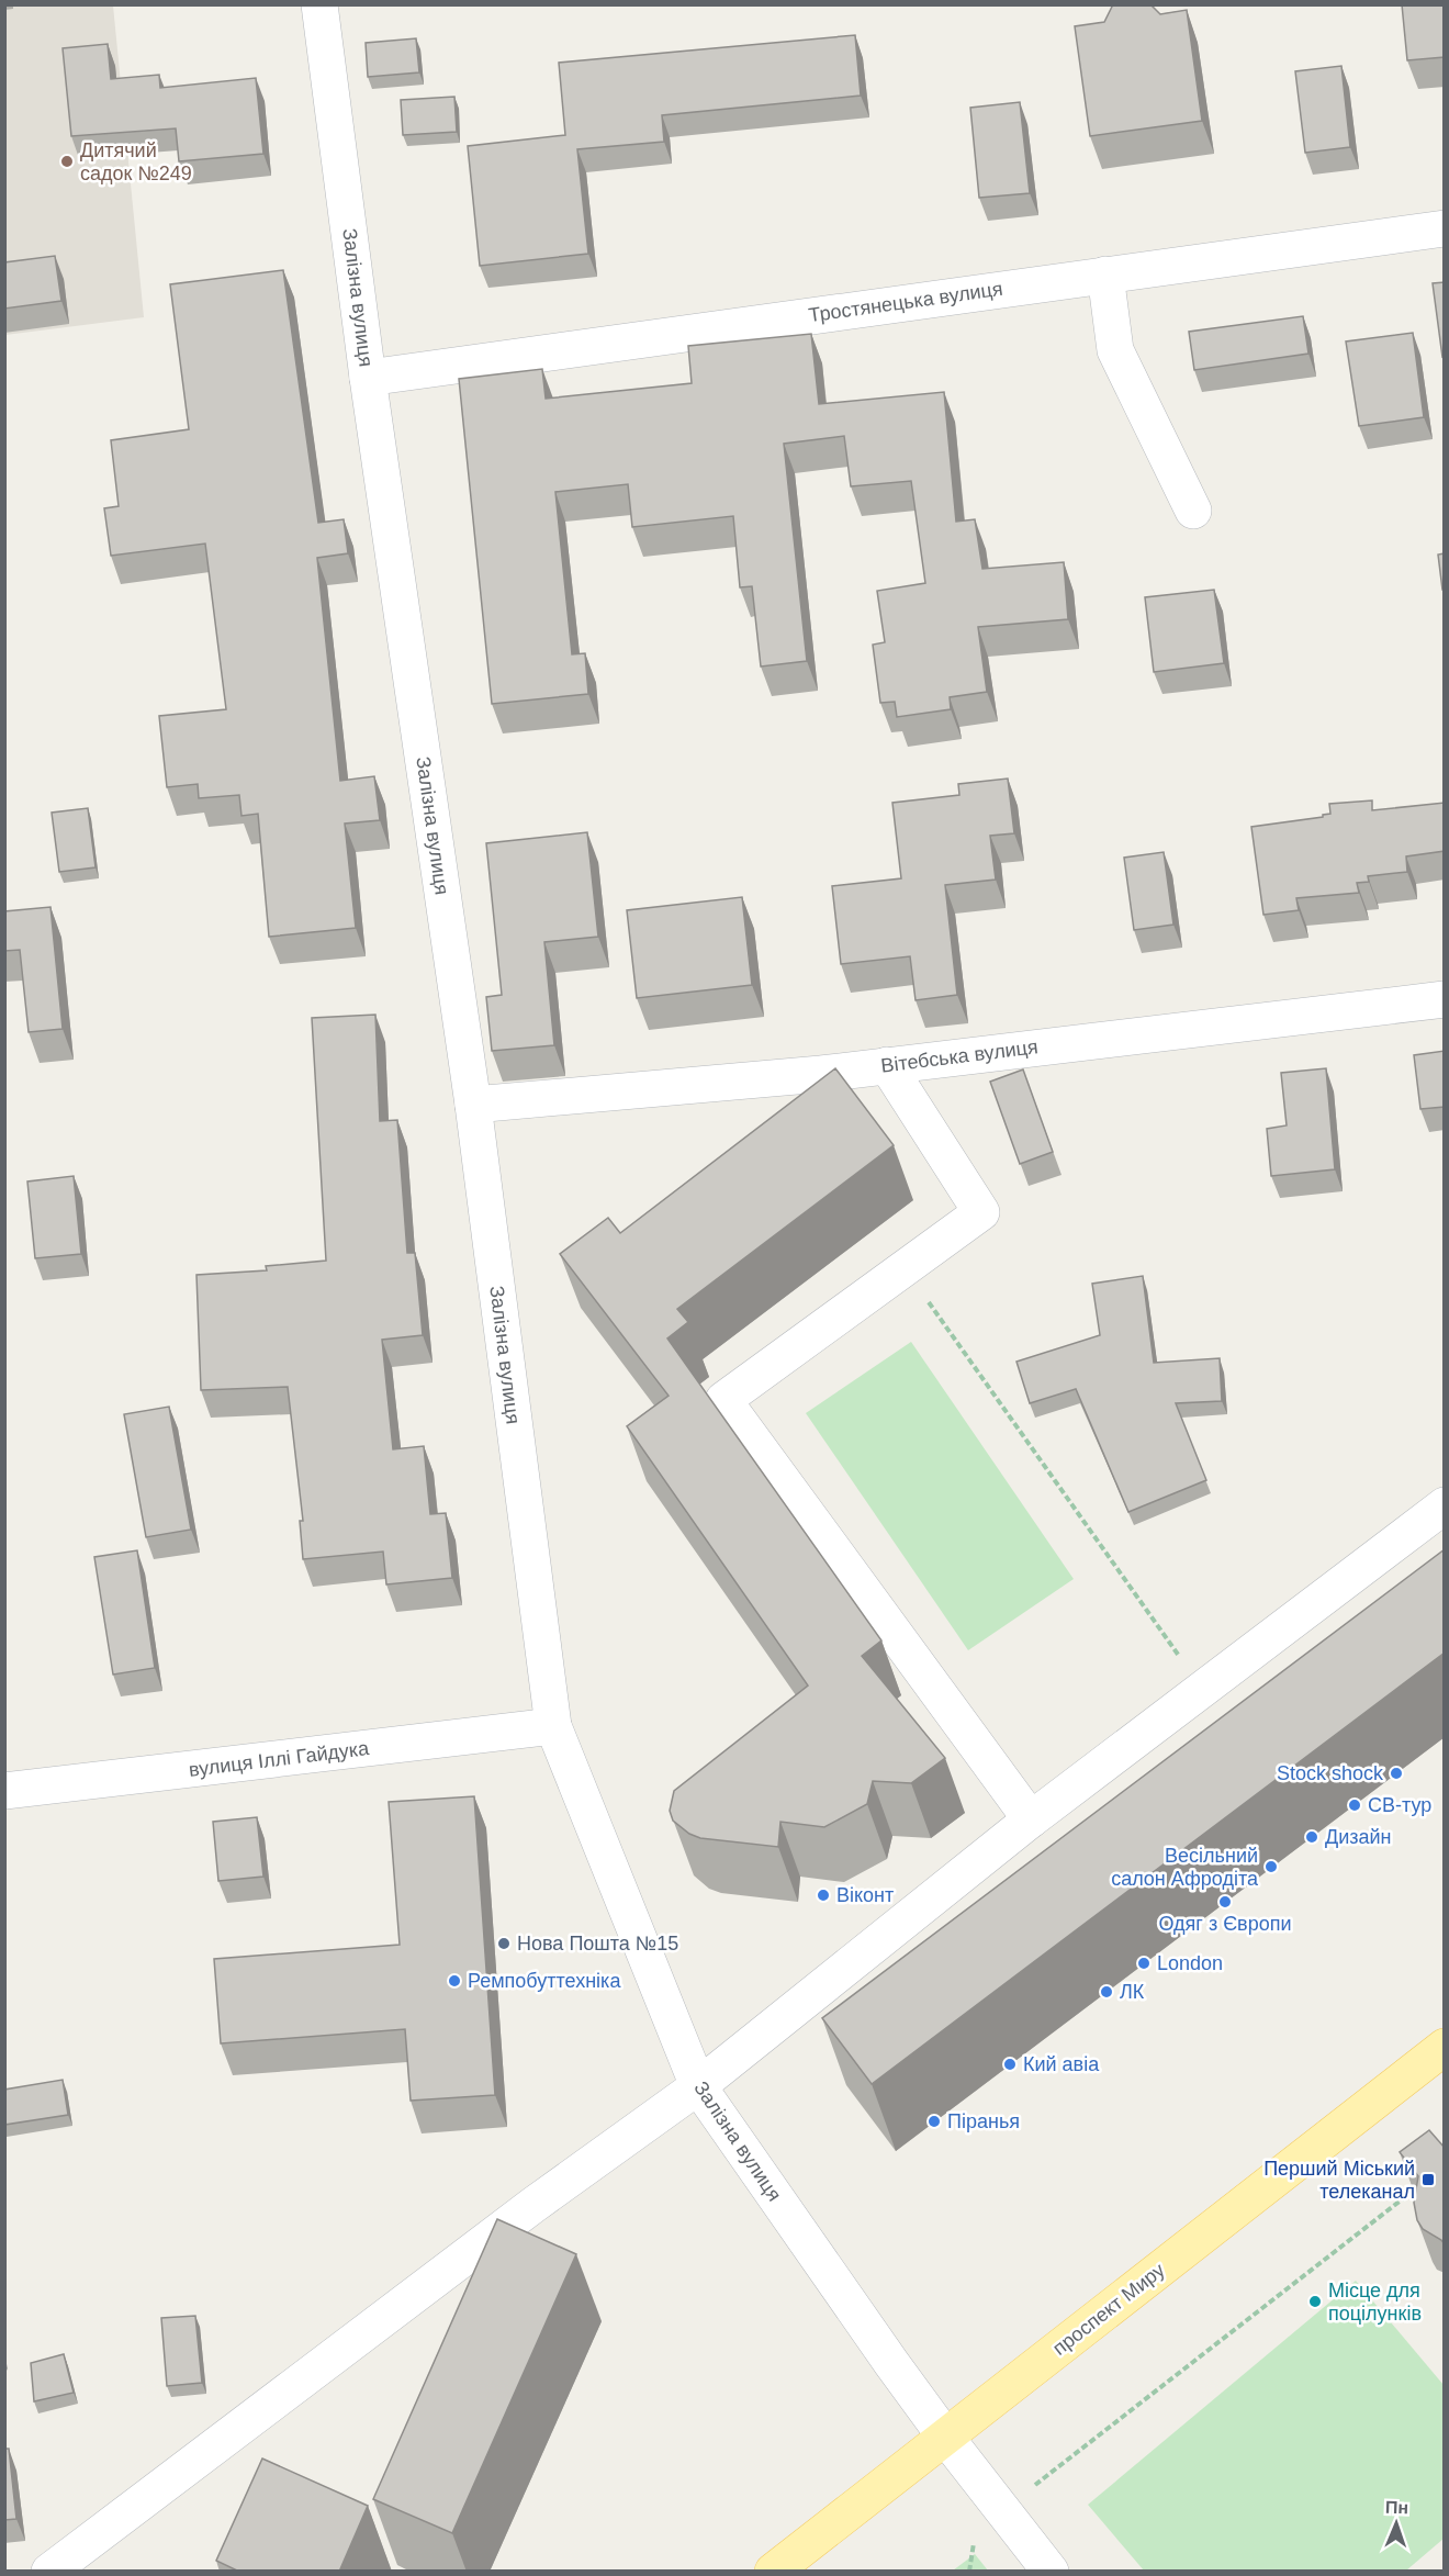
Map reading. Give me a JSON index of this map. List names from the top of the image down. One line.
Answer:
{"streets":{"main road":["проспект Миру"],"street":["Залізна вулиця","Тростянецька вулиця","Вітебська вулиця","вулиця Іллі Гайдука"]},"crossings":[["Залізна вулиця","Тростянецька вулиця"],["Залізна вулиця","Вітебська вулиця"],["Залізна вулиця","вулиця Іллі Гайдука"],["Залізна вулиця","проспект Миру"]],"places":{"other":["Дитячий садок №249","Stock shock","СВ-тур","Дизайн","Весільний салон Афродіта","Віконт","Одяг з Європи","Нова Пошта №15","London","Ремпобуттехніка","ЛК","Кий авіа","Піранья","Місце для поцілунків"],"transit":["Перший Міський телеканал"]},"north":"top"}
